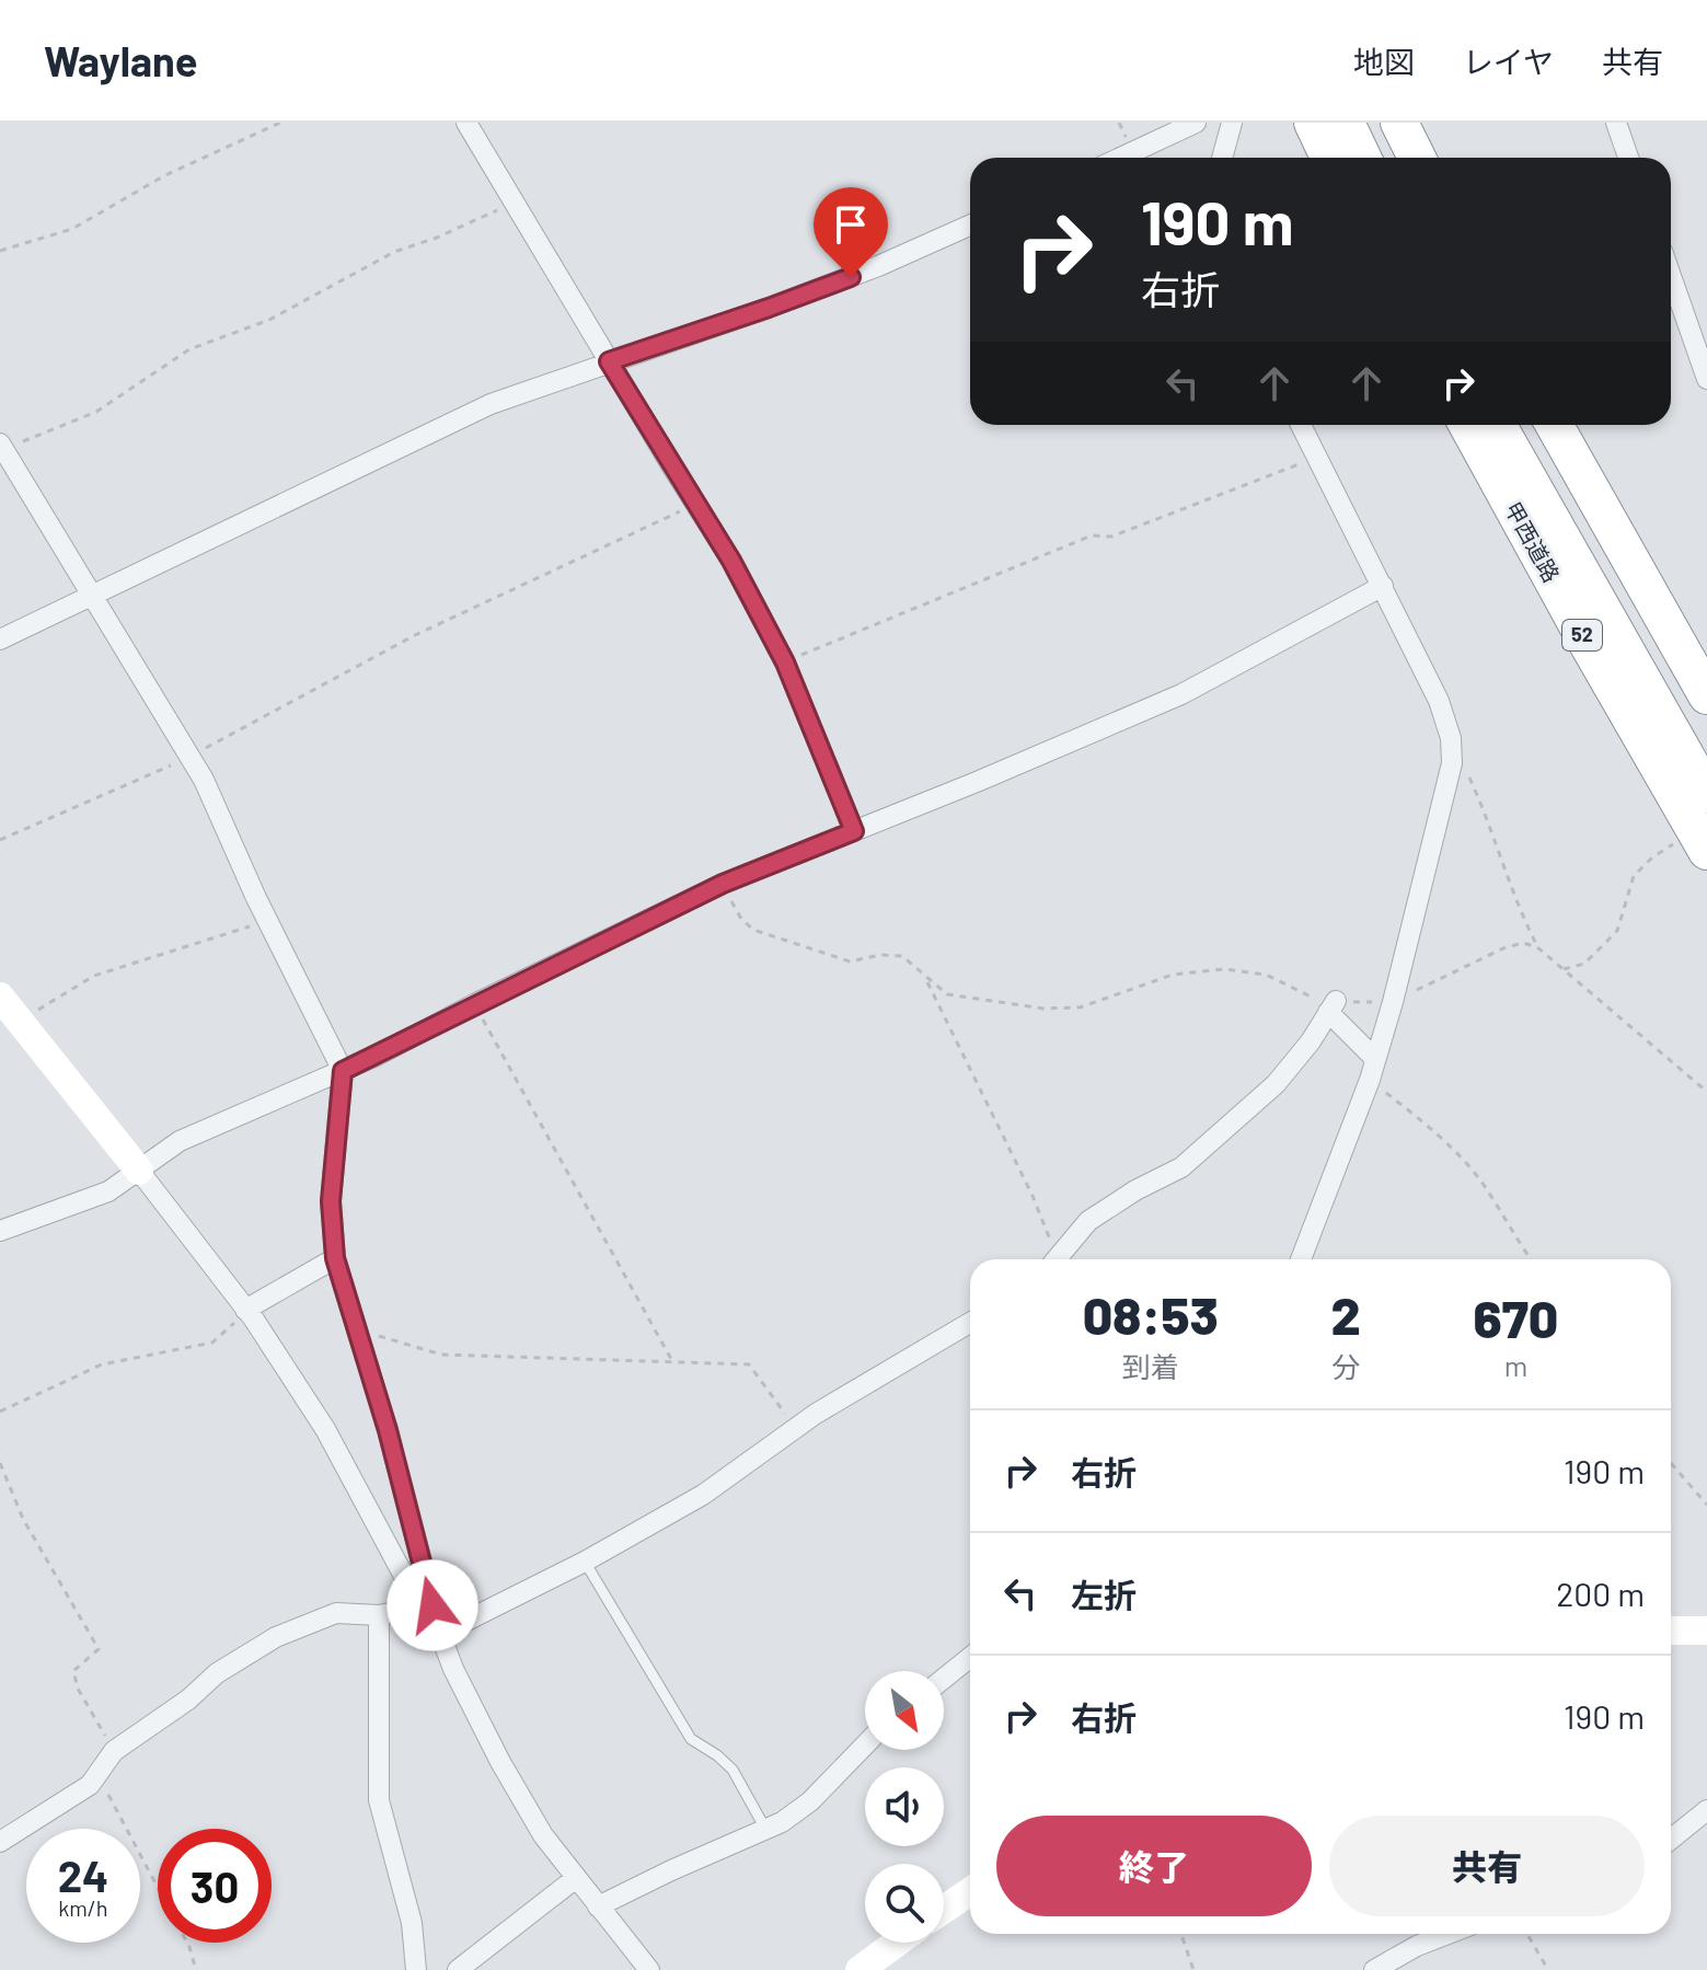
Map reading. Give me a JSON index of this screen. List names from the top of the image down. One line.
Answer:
{"streets":{"highway":["甲西道路","52"]},"north":"bottom right","page":{"header":"Waylane","nav":["地図","レイヤ","共有"],"turn":["190 m","右折"],"eta":["08:53","到着","2","分","670","m"],"list":[{"name":"右折","value":"190 m"},{"name":"左折","value":"200 m"},{"name":"右折","value":"190 m"}],"buttons":["終了","共有"],"speed":"24 km/h","limit":"30"}}
